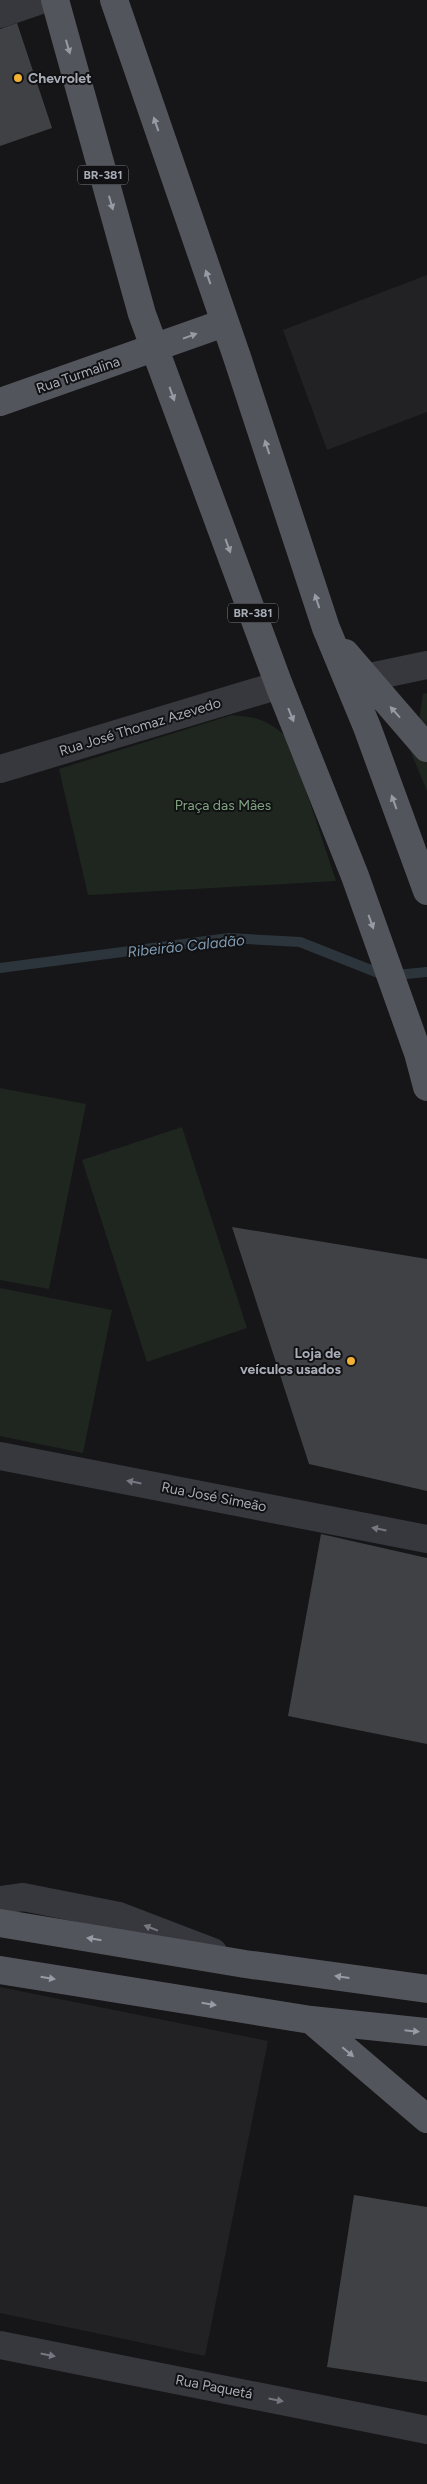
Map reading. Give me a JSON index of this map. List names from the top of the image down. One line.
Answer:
{"streets":{"main road":["BR-381","Rua Turmalina"],"street":["Rua José Thomaz Azevedo","Rua José Simeão","Rua Paquetá"]},"crossings":[["BR-381","Rua Turmalina"],["BR-381","Rua José Thomaz Azevedo"]],"one_way":["Rua José Simeão","Rua Paquetá"],"water":["Ribeirão Caladão"],"parks":["Praça das Mães"],"places":["Chevrolet","Loja de veículos usados"]}
